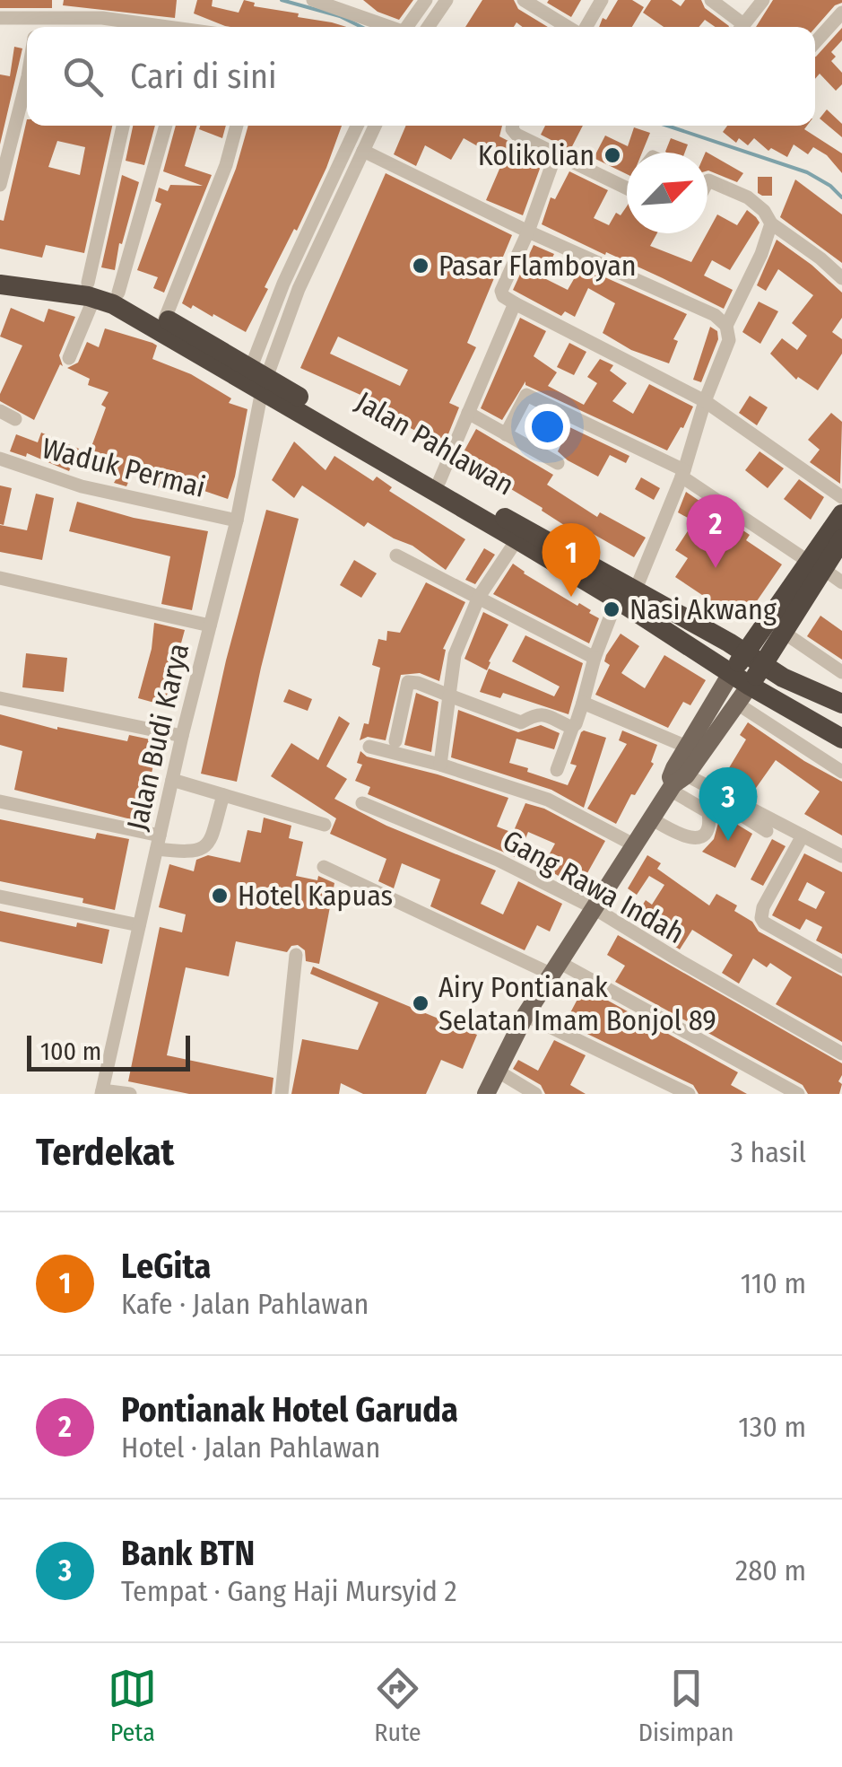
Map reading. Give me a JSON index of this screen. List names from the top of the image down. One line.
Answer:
{"streets":{"highway":["Jalan Pahlawan"],"street":["Waduk Permai","Jalan Budi Karya","Gang Rawa Indah"]},"crossings":[["Jalan Pahlawan","Jalan Budi Karya"],["Waduk Permai","Jalan Budi Karya"]],"places":["Kolikolian","Pasar Flamboyan","Nasi Akwang","Hotel Kapuas","Airy Pontianak Selatan Imam Bonjol 89"],"scale_bar":"100 m","north":"top right","page":{"search":"Cari di sini","pins":["2","1","3"],"scale":"100 m","heading":["Terdekat","3 hasil"],"list":[{"mark":"1","name":"LeGita","note":"Kafe · Jalan Pahlawan","value":"110 m"},{"mark":"2","name":"Pontianak Hotel Garuda","note":"Hotel · Jalan Pahlawan","value":"130 m"},{"mark":"3","name":"Bank BTN","note":"Tempat · Gang Haji Mursyid 2","value":"280 m"}],"nav":["Peta","Rute","Disimpan"]}}
